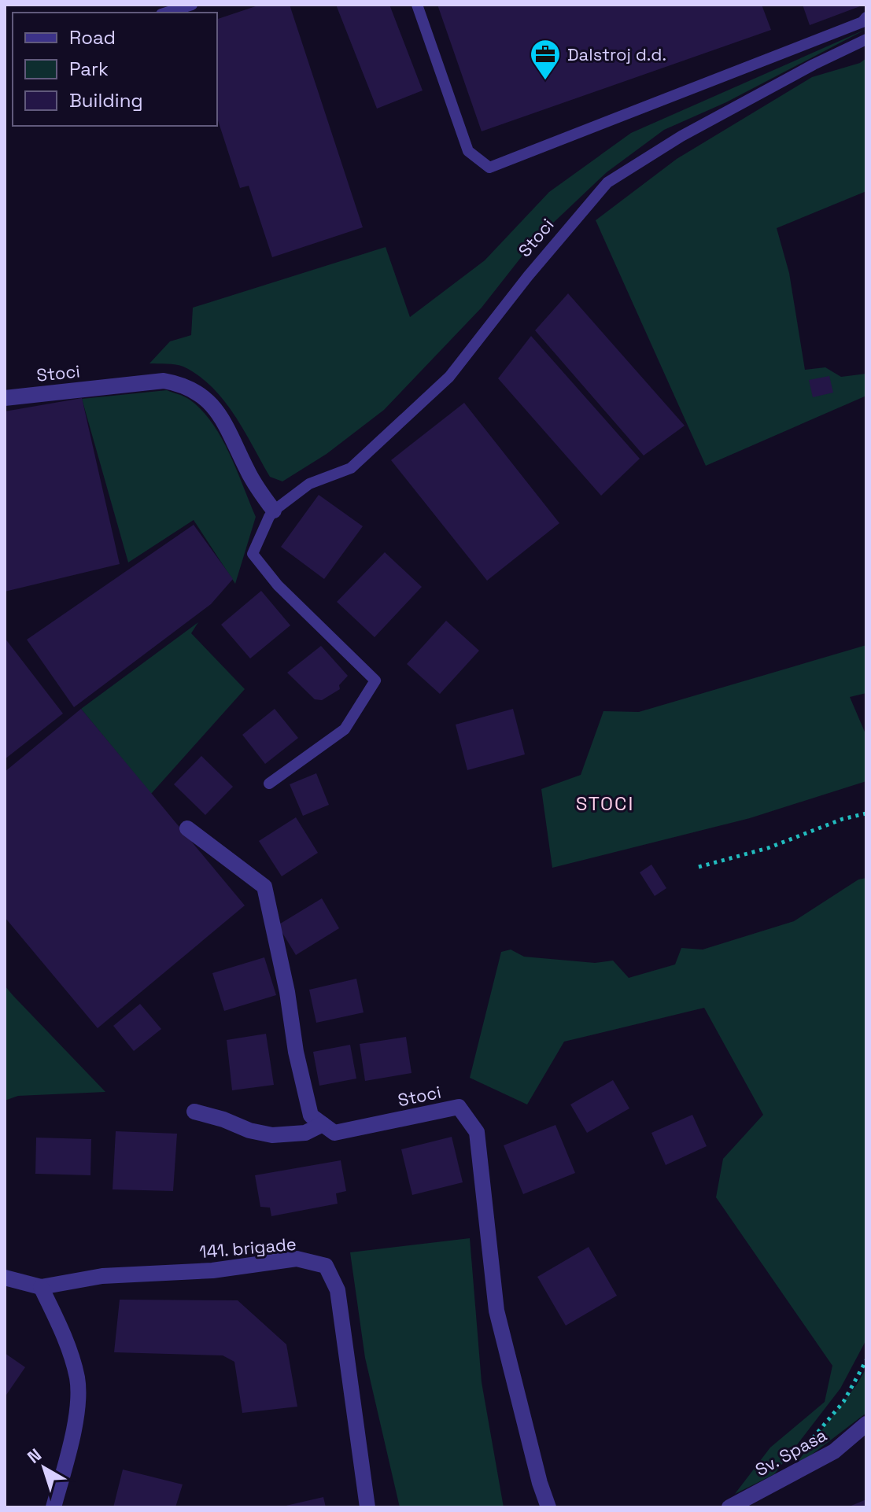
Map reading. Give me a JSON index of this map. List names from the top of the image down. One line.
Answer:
{"streets":{"street":["Stoci","141. brigade","Sv. Spasa"]},"districts":["STOCI"],"places":{"office":["Dalstroj d.d."]},"legend":["Road","Park","Building"],"north":"top left"}
